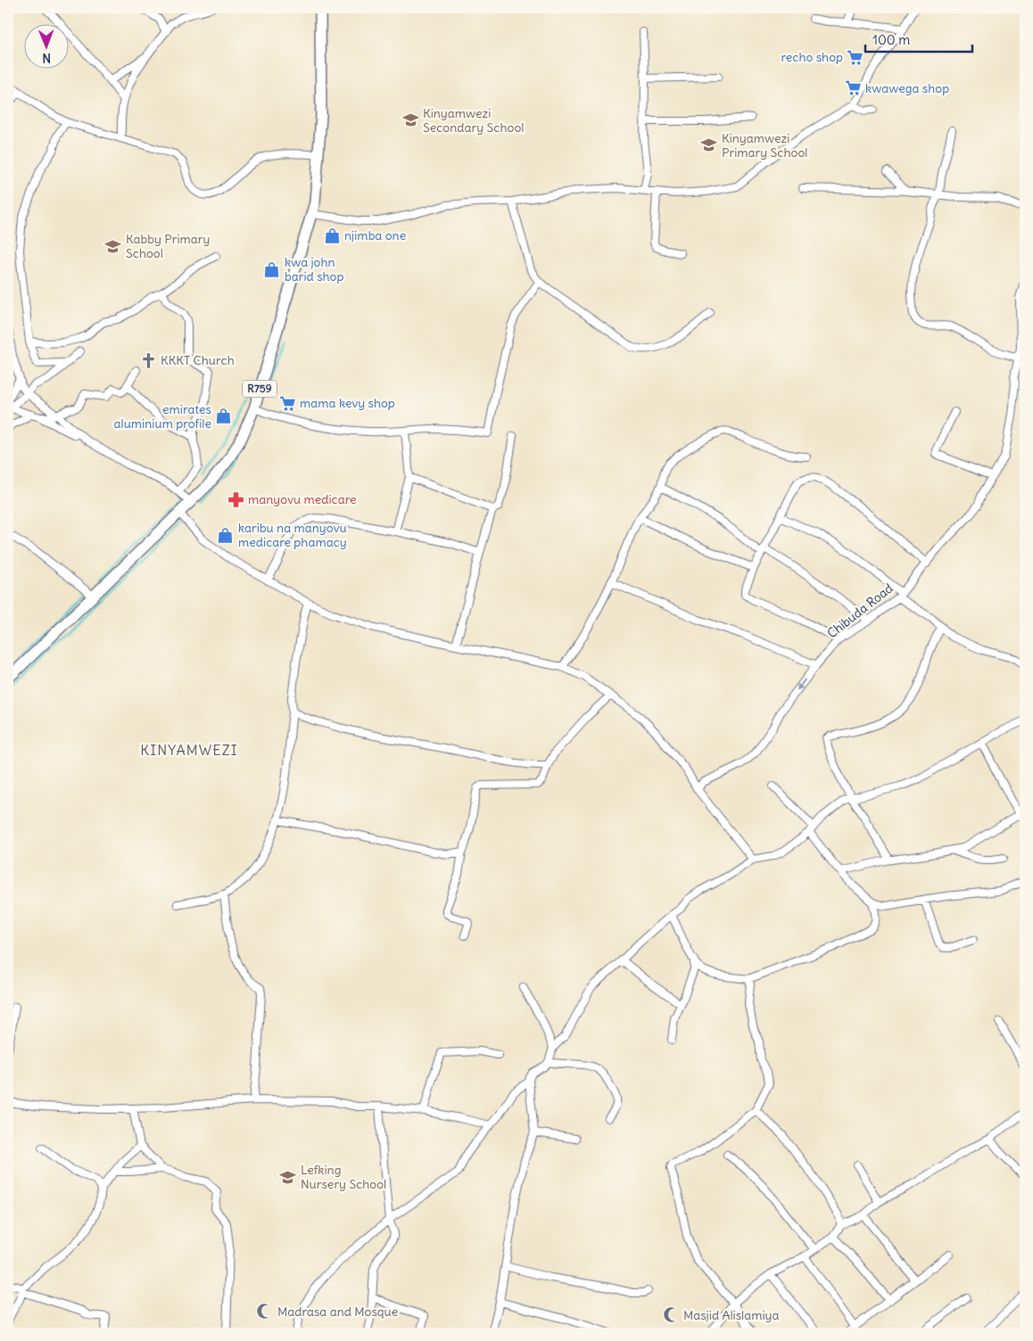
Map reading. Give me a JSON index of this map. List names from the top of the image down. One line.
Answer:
{"streets":{"main road":["R759"],"street":["Chibuda Road"]},"districts":["KINYAMWEZI"],"places":{"supermarket":["recho shop","kwawega shop","mama kevy shop"],"school or university":["Kinyamwezi Secondary School","Kinyamwezi Primary School","Kabby Primary School","Lefking Nursery School"],"shop":["njimba one","kwa john barid shop","emirates aluminium profile","karibu na manyovu medicare phamacy"],"church":["KKKT Church"],"pharmacy":["manyovu medicare"],"mosque":["Madrasa and Mosque","Masjid Alislamiya"]},"scale_bar":"100 m","north":"bottom"}
